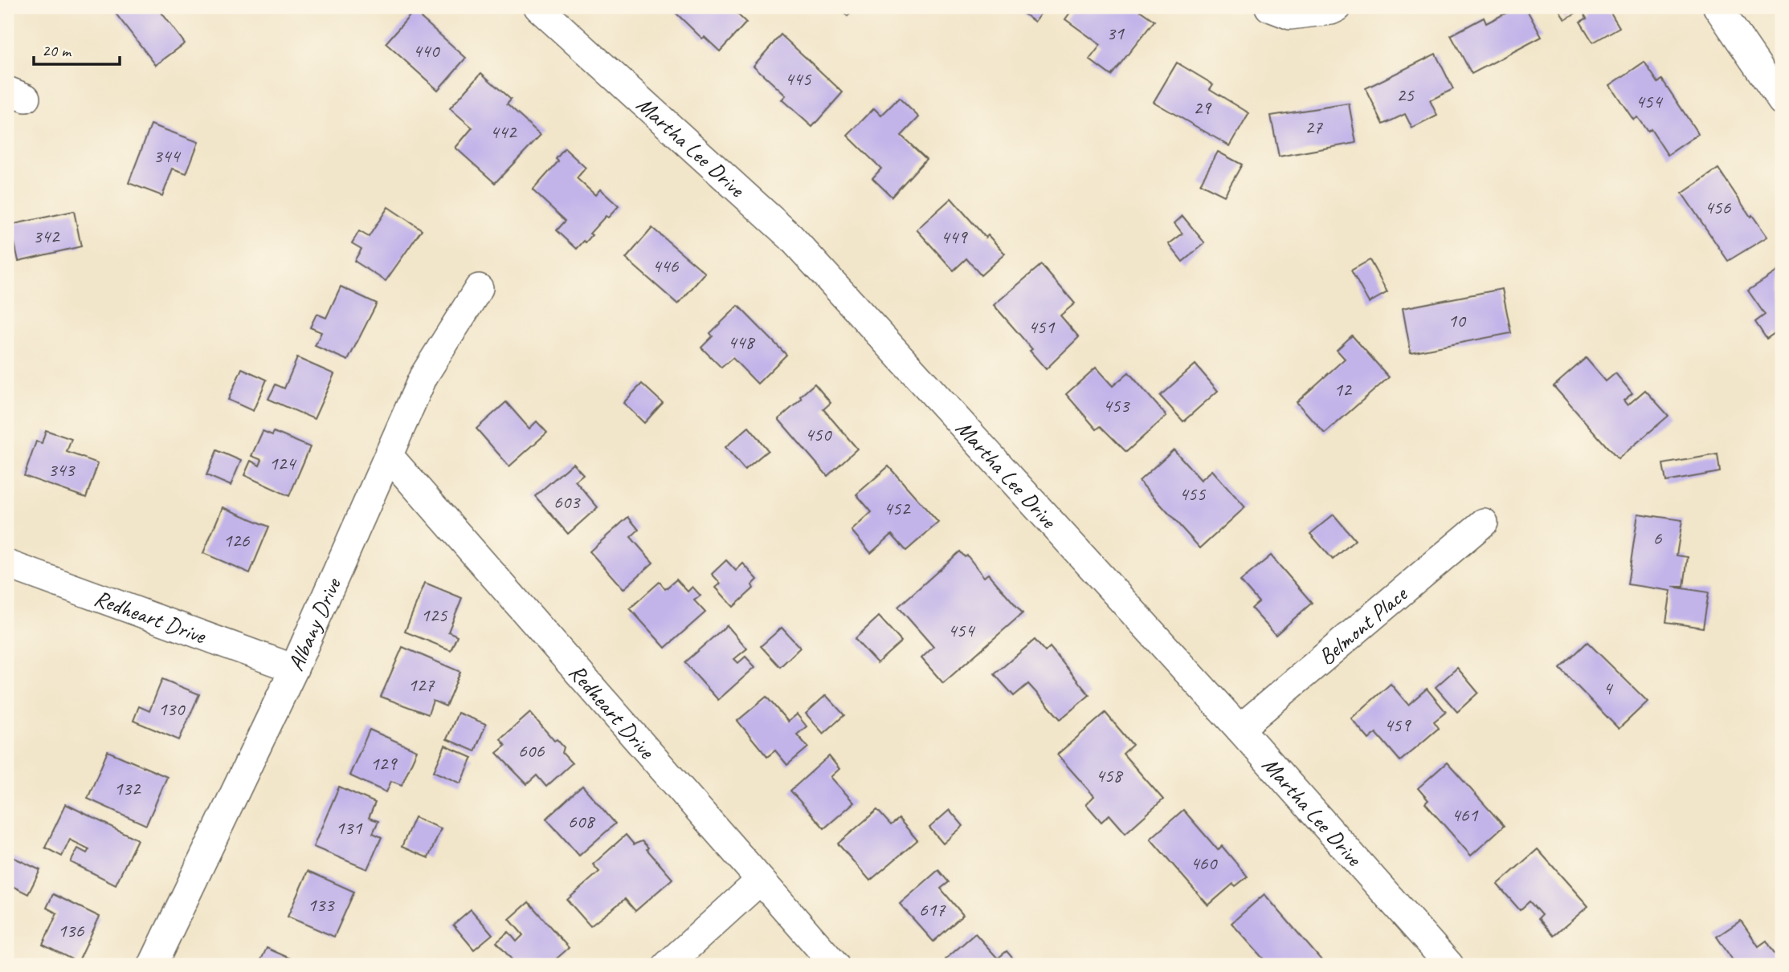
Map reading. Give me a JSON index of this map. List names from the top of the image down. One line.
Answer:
{"streets":{"street":["Martha Lee Drive","Redheart Drive","Albany Drive","Belmont Place"]},"crossings":[["Martha Lee Drive","Belmont Place"],["Redheart Drive","Albany Drive"]],"house_numbers":["31","440","445","25","454","29","27","442","344","456","342","449","446","10","451","448","12","453","450","124","343","455","603","452","6","126","125","454","127","4","130","459","606","129","458","132","461","608","131","460","133","617","136"],"scale_bar":"20 m"}
